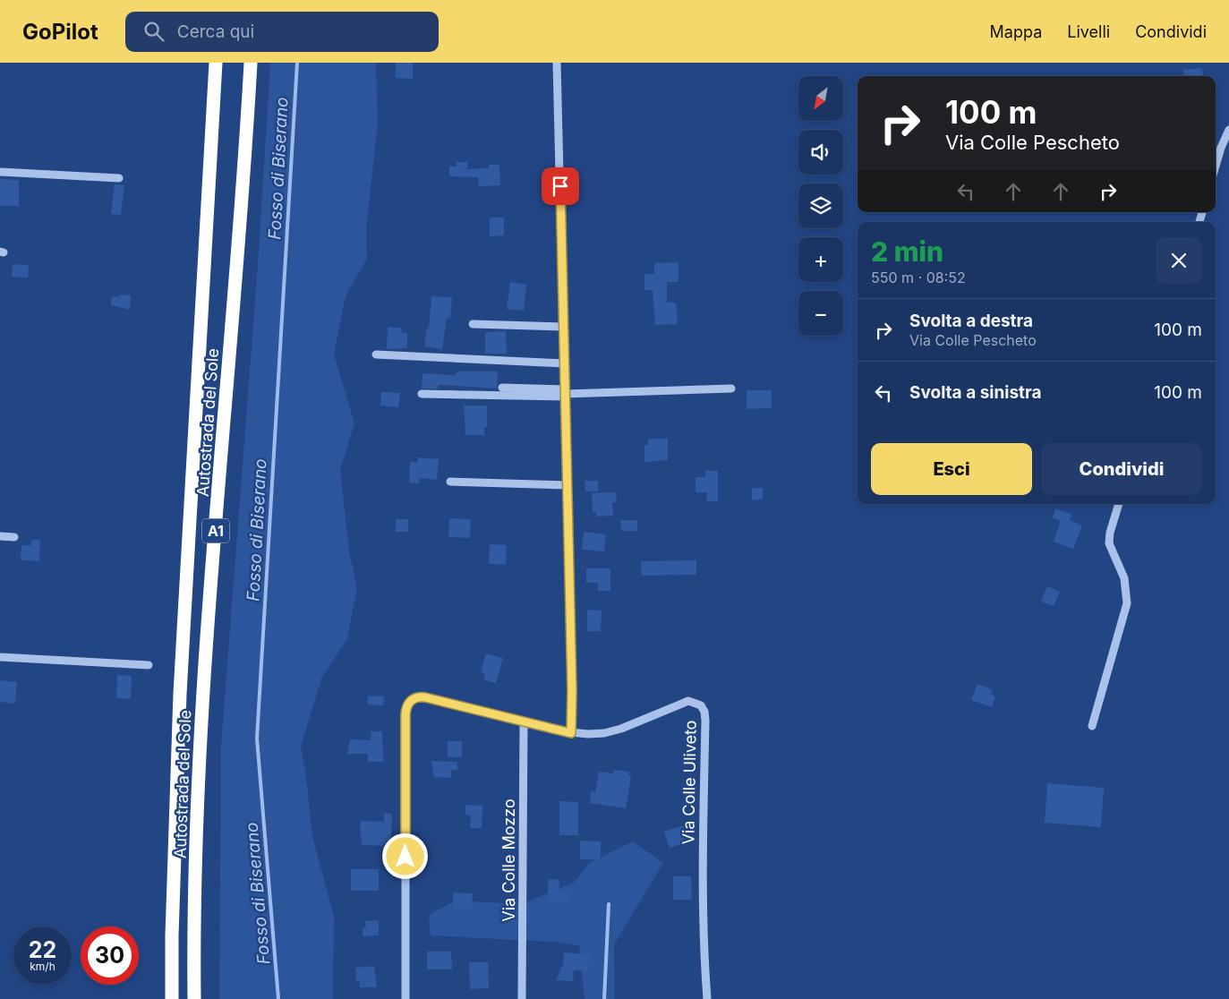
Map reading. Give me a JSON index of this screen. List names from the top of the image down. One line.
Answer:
{"streets":{"highway":["Autostrada del Sole","A1"],"street":["Via Colle Uliveto","Via Colle Mozzo"]},"water":["Fosso di Biserano"],"north":"bottom left","page":{"header":"GoPilot","search":"Cerca qui","nav":["Mappa","Livelli","Condividi"],"map_buttons":["+","−"],"turn":["100 m","Via Colle Pescheto"],"heading":["2 min","550 m · 08:52"],"list":[{"name":"Svolta a destra","note":"Via Colle Pescheto","value":"100 m"},{"name":"Svolta a sinistra","value":"100 m"}],"buttons":["Esci","Condividi"],"speed":"22 km/h","limit":"30"}}
